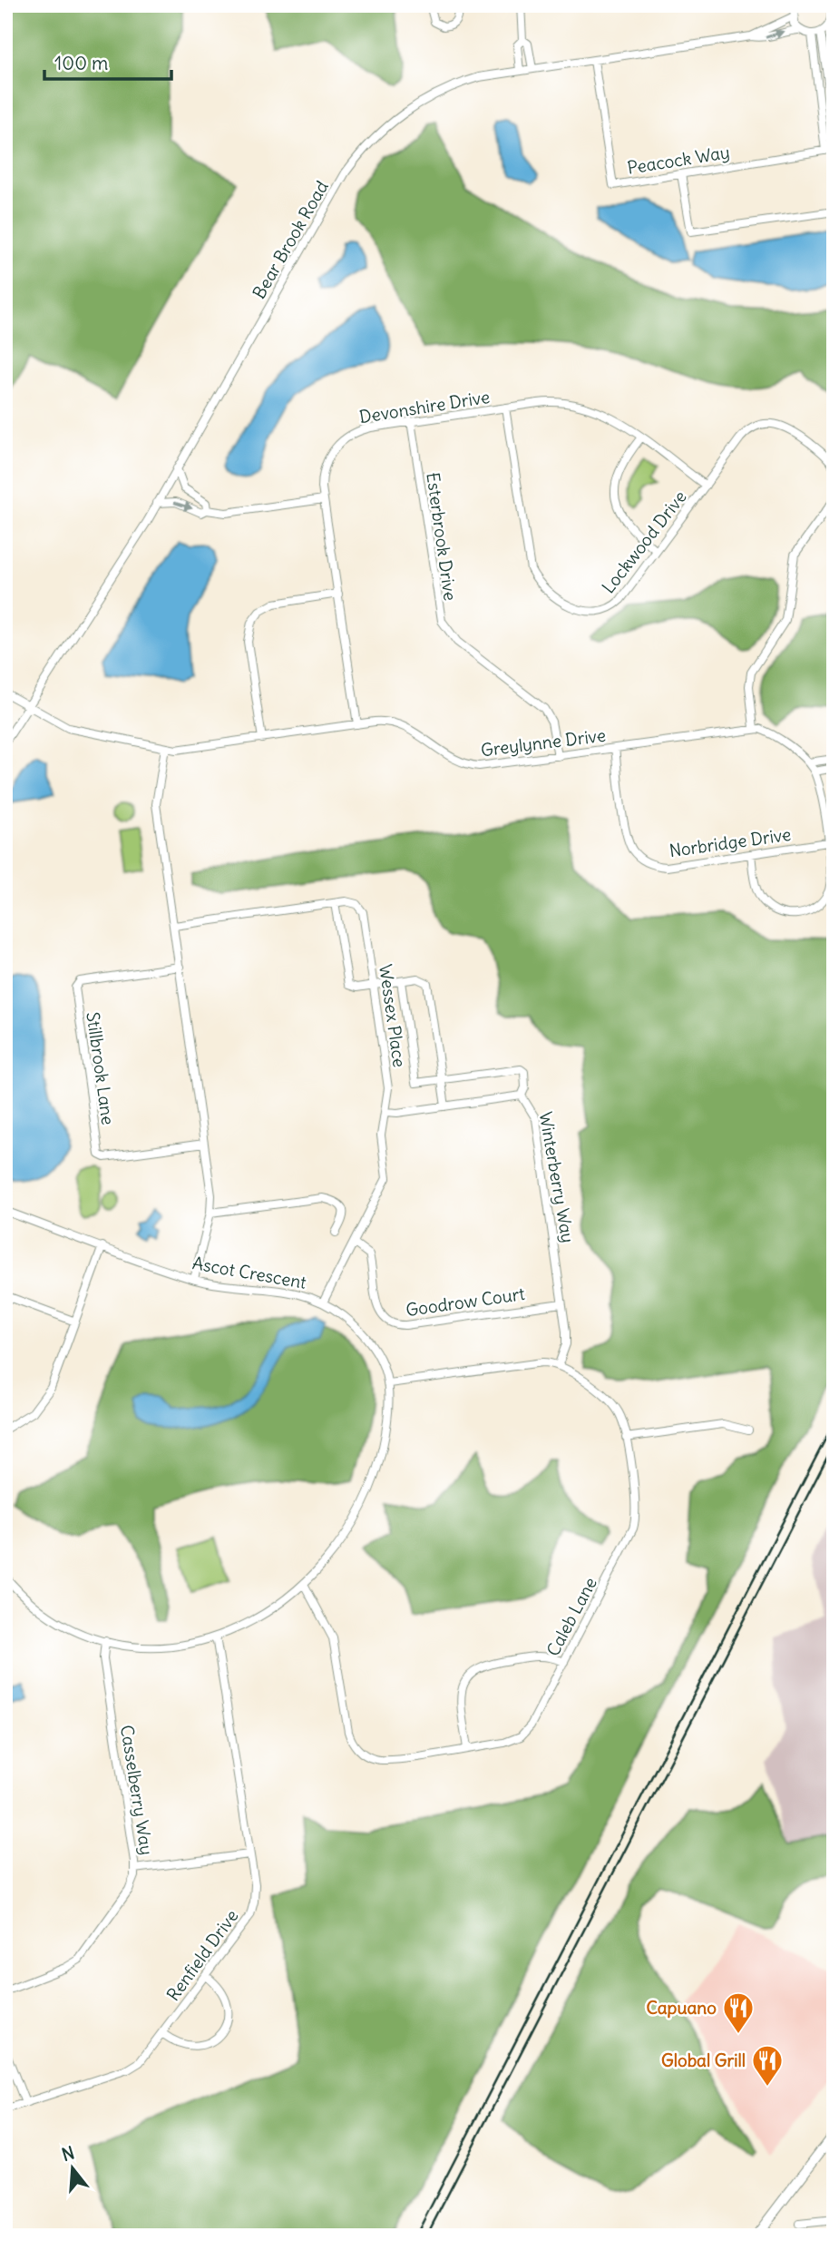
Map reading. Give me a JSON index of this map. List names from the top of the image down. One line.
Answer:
{"streets":{"street":["Peacock Way","Bear Brook Road","Devonshire Drive","Esterbrook Drive","Lockwood Drive","Greylynne Drive","Norbridge Drive","Wessex Place","Stillbrook Lane","Winterberry Way","Ascot Crescent","Goodrow Court","Caleb Lane","Casselberry Way","Renfield Drive"]},"crossings":[["Peacock Way","Bear Brook Road"],["Bear Brook Road","Greylynne Drive"],["Devonshire Drive","Esterbrook Drive"],["Devonshire Drive","Lockwood Drive"],["Devonshire Drive","Greylynne Drive"],["Esterbrook Drive","Greylynne Drive"],["Greylynne Drive","Norbridge Drive"],["Wessex Place","Winterberry Way"],["Wessex Place","Ascot Crescent"],["Wessex Place","Goodrow Court"],["Winterberry Way","Goodrow Court"],["Winterberry Way","Caleb Lane"],["Ascot Crescent","Caleb Lane"],["Ascot Crescent","Casselberry Way"],["Ascot Crescent","Renfield Drive"]],"places":{"restaurant":["Capuano","Global Grill"]},"scale_bar":"100 m","north":"top"}
